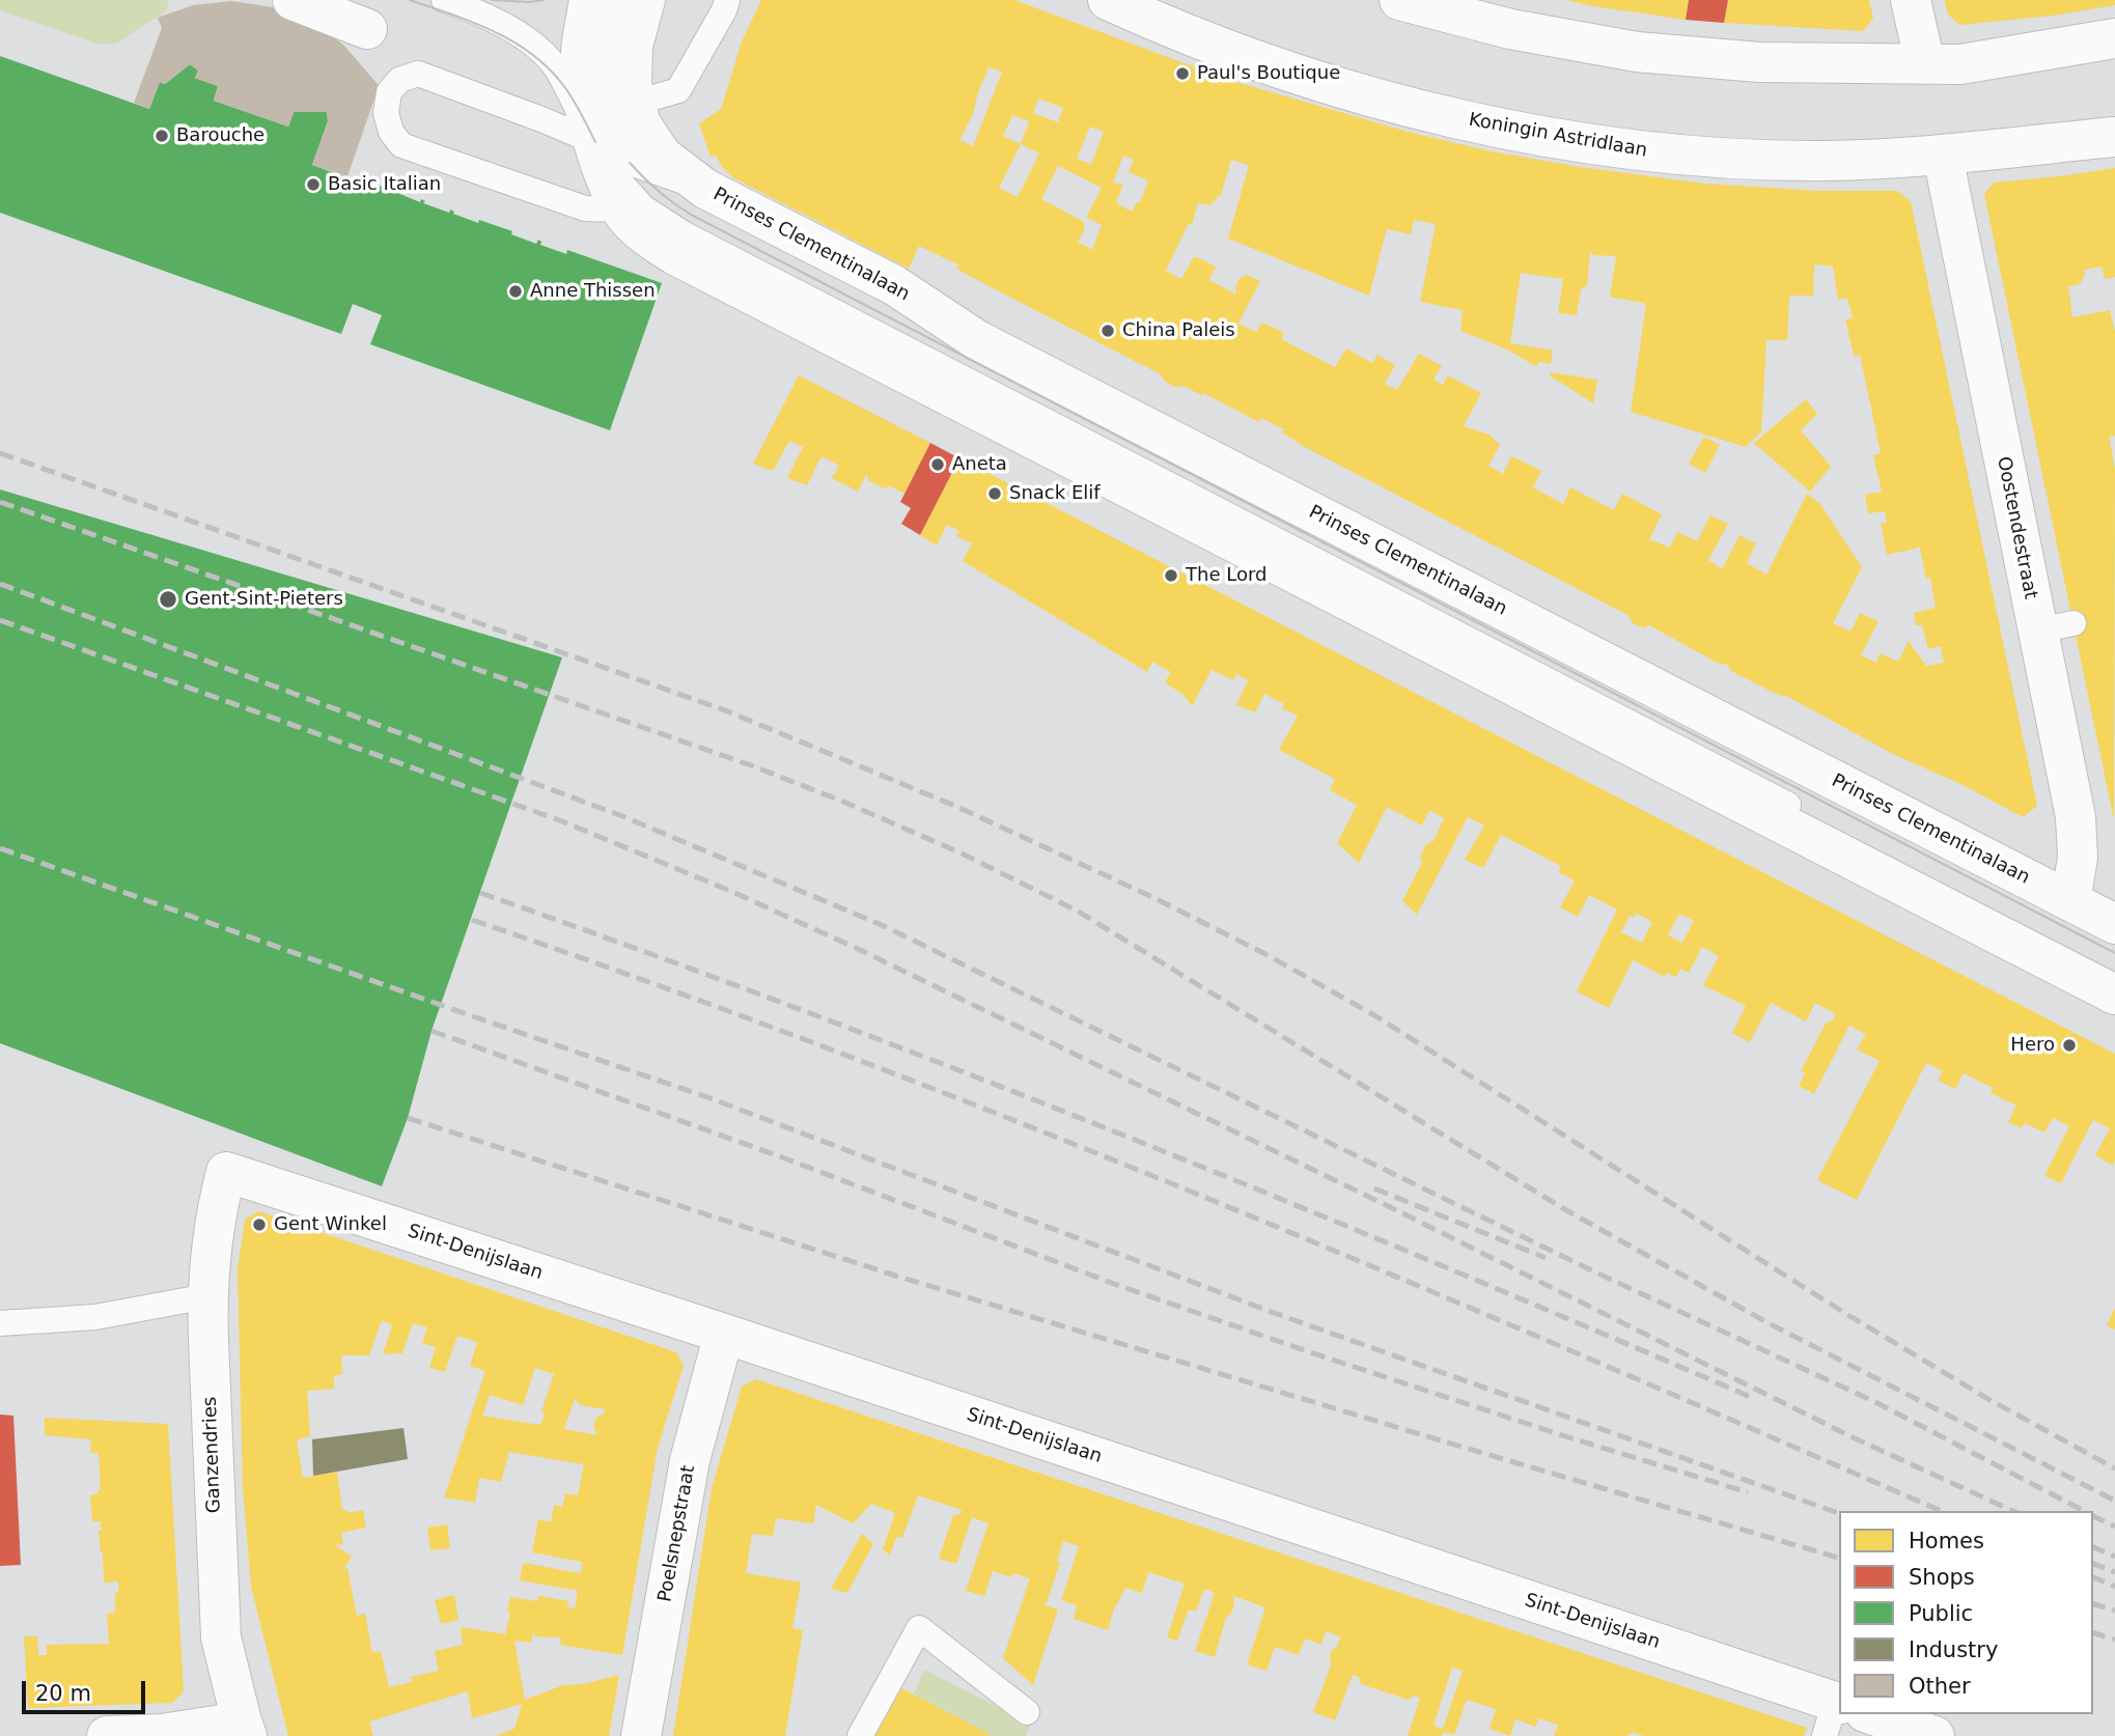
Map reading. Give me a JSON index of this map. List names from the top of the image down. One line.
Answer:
{"streets":{"street":["Koningin Astridlaan","Prinses Clementinalaan","Oostendestraat","Sint-Denijslaan","Ganzendries","Poelsnepstraat"]},"crossings":[["Koningin Astridlaan","Oostendestraat"],["Prinses Clementinalaan","Oostendestraat"],["Sint-Denijslaan","Ganzendries"],["Sint-Denijslaan","Poelsnepstraat"]],"places":["Paul's Boutique","Barouche","Basic Italian","Anne Thissen","China Paleis","Aneta","Snack Elif","The Lord","Gent-Sint-Pieters","Hero","Gent Winkel"],"legend":["Homes","Shops","Public","Industry","Other"],"scale_bar":"20 m"}
